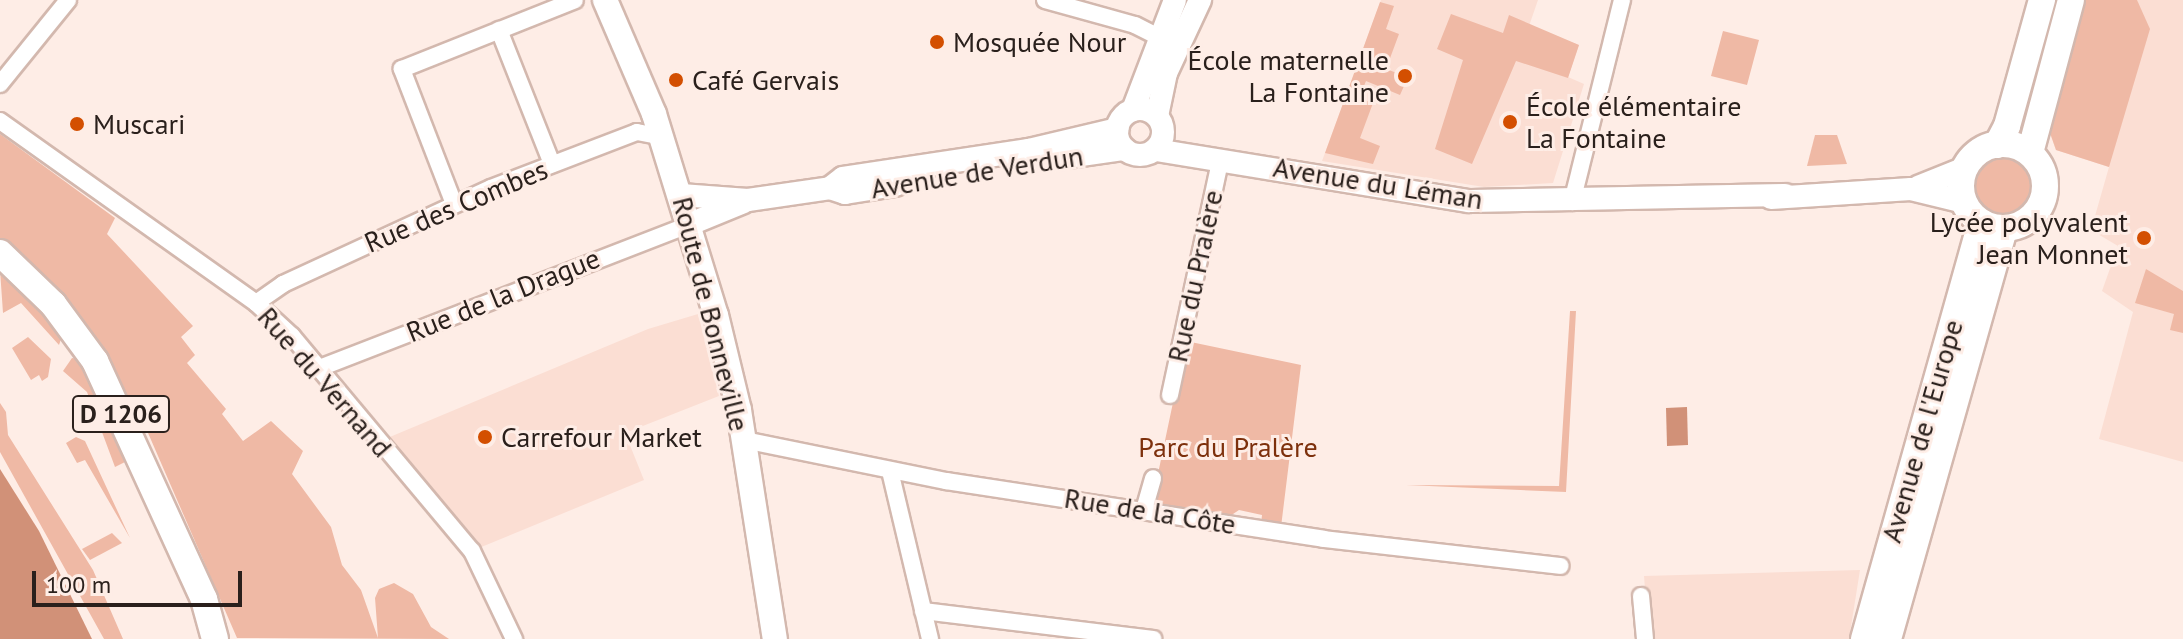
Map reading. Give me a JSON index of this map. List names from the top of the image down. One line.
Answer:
{"streets":{"main road":["Route de Bonneville","D 1206","Avenue de l'Europe"],"street":["Avenue de Verdun","Avenue du Léman","Rue des Combes","Rue du Pralère","Rue de la Drague","Rue du Vernand","Rue de la Côte"]},"crossings":[["Avenue de Verdun","Avenue du Léman"],["Avenue de Verdun","Rue de la Drague"],["Avenue de Verdun","Route de Bonneville"],["Avenue du Léman","Rue du Pralère"],["Avenue du Léman","Avenue de l'Europe"],["Rue des Combes","Route de Bonneville"],["Rue des Combes","Rue du Vernand"],["Rue de la Drague","Route de Bonneville"],["Rue de la Drague","Rue du Vernand"],["Route de Bonneville","Rue de la Côte"]],"parks":["Parc du Pralère"],"places":["Mosquée Nour","École maternelle La Fontaine","Café Gervais","École élémentaire La Fontaine","Muscari","Lycée polyvalent Jean Monnet","Carrefour Market"],"scale_bar":"100 m"}
